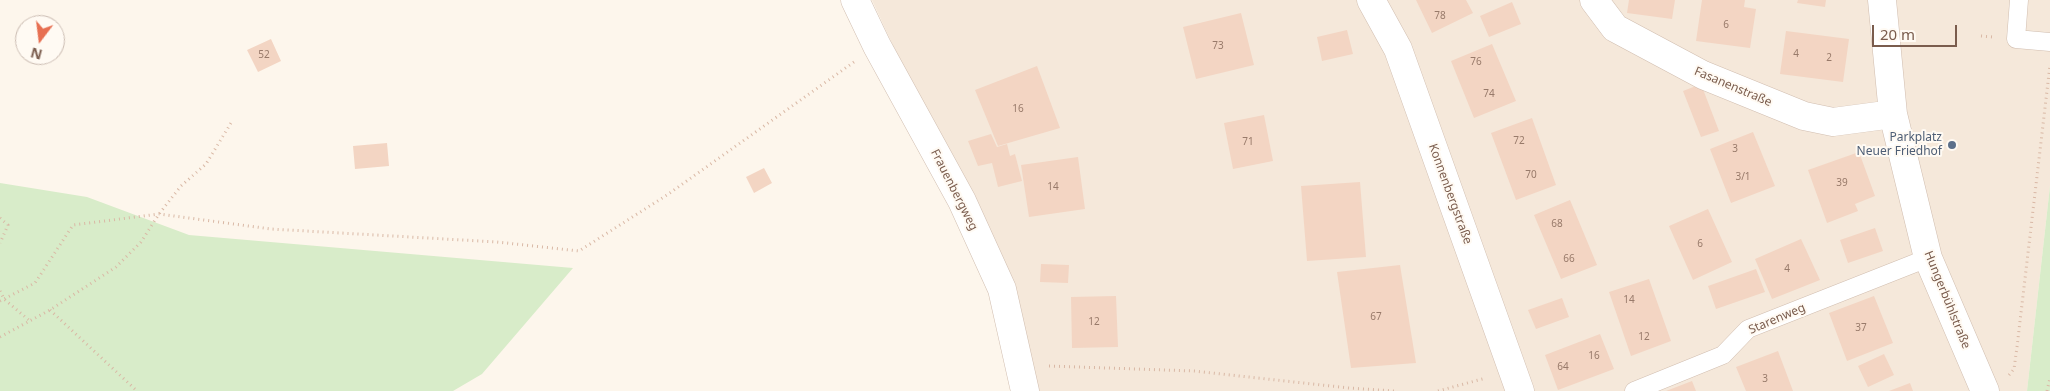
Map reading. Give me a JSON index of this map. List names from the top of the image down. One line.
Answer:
{"streets":{"street":["Fasanenstraße","Frauenbergweg","Konnenbergstraße","Hungerbühlstraße"],"lane":["Starenweg"]},"crossings":[["Fasanenstraße","Hungerbühlstraße"],["Hungerbühlstraße","Starenweg"]],"places":["Parkplatz Neuer Friedhof"],"house_numbers":["78","6","73","4","52","2","76","74","16","72","71","3","70","3/1","39","14","68","6","66","4","14","67","12","37","12","16","64","3"],"scale_bar":"20 m","north":"bottom"}
